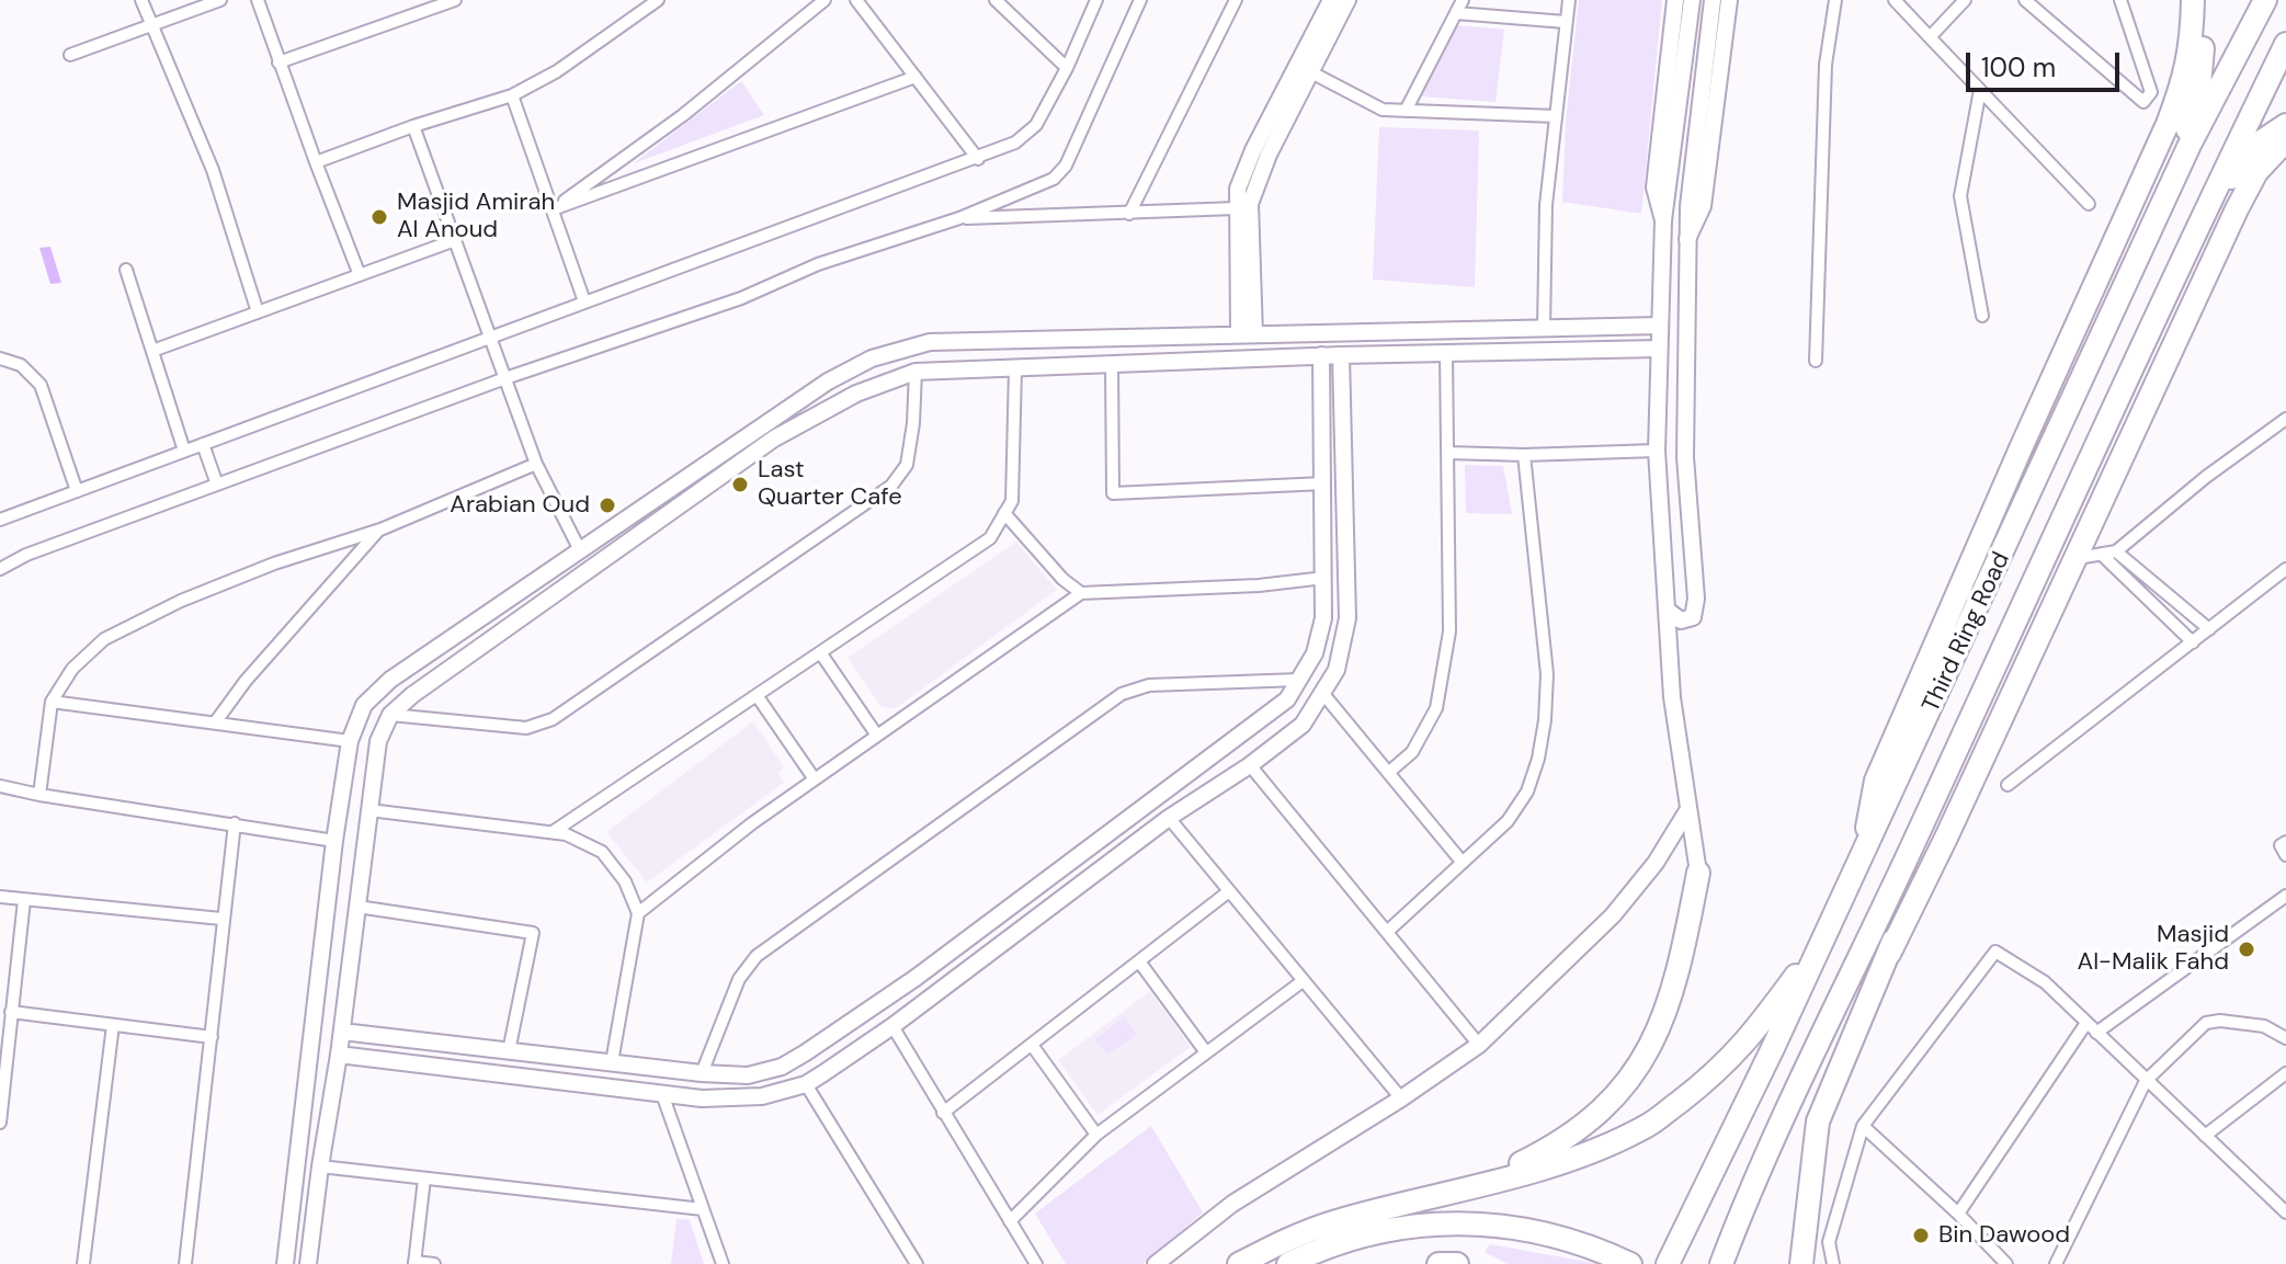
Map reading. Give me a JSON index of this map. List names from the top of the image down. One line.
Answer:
{"streets":{"highway":["Third Ring Road"]},"places":["Masjid Amirah Al Anoud","Last Quarter Cafe","Arabian Oud","Masjid Al-Malik Fahd","Bin Dawood"],"scale_bar":"100 m"}
